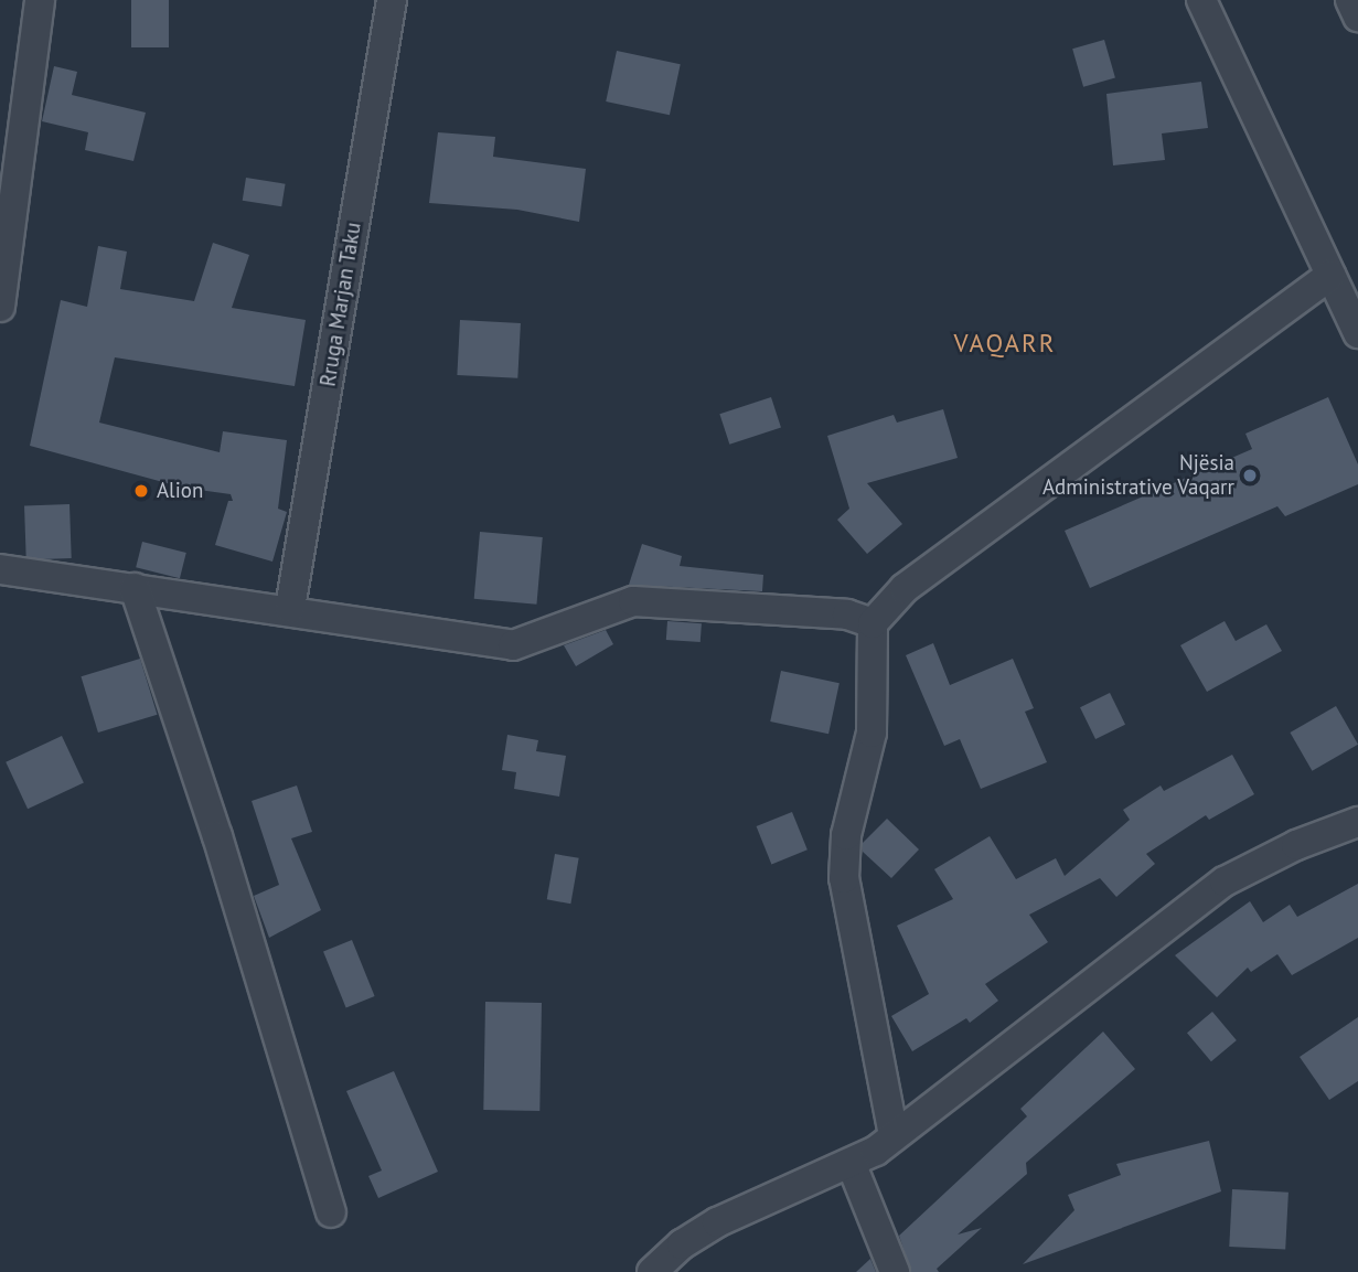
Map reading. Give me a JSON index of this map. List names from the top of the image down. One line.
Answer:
{"streets":{"street":["Rruga Marjan Taku"]},"districts":["VAQARR"],"places":["Njësia Administrative Vaqarr","Alion"]}
